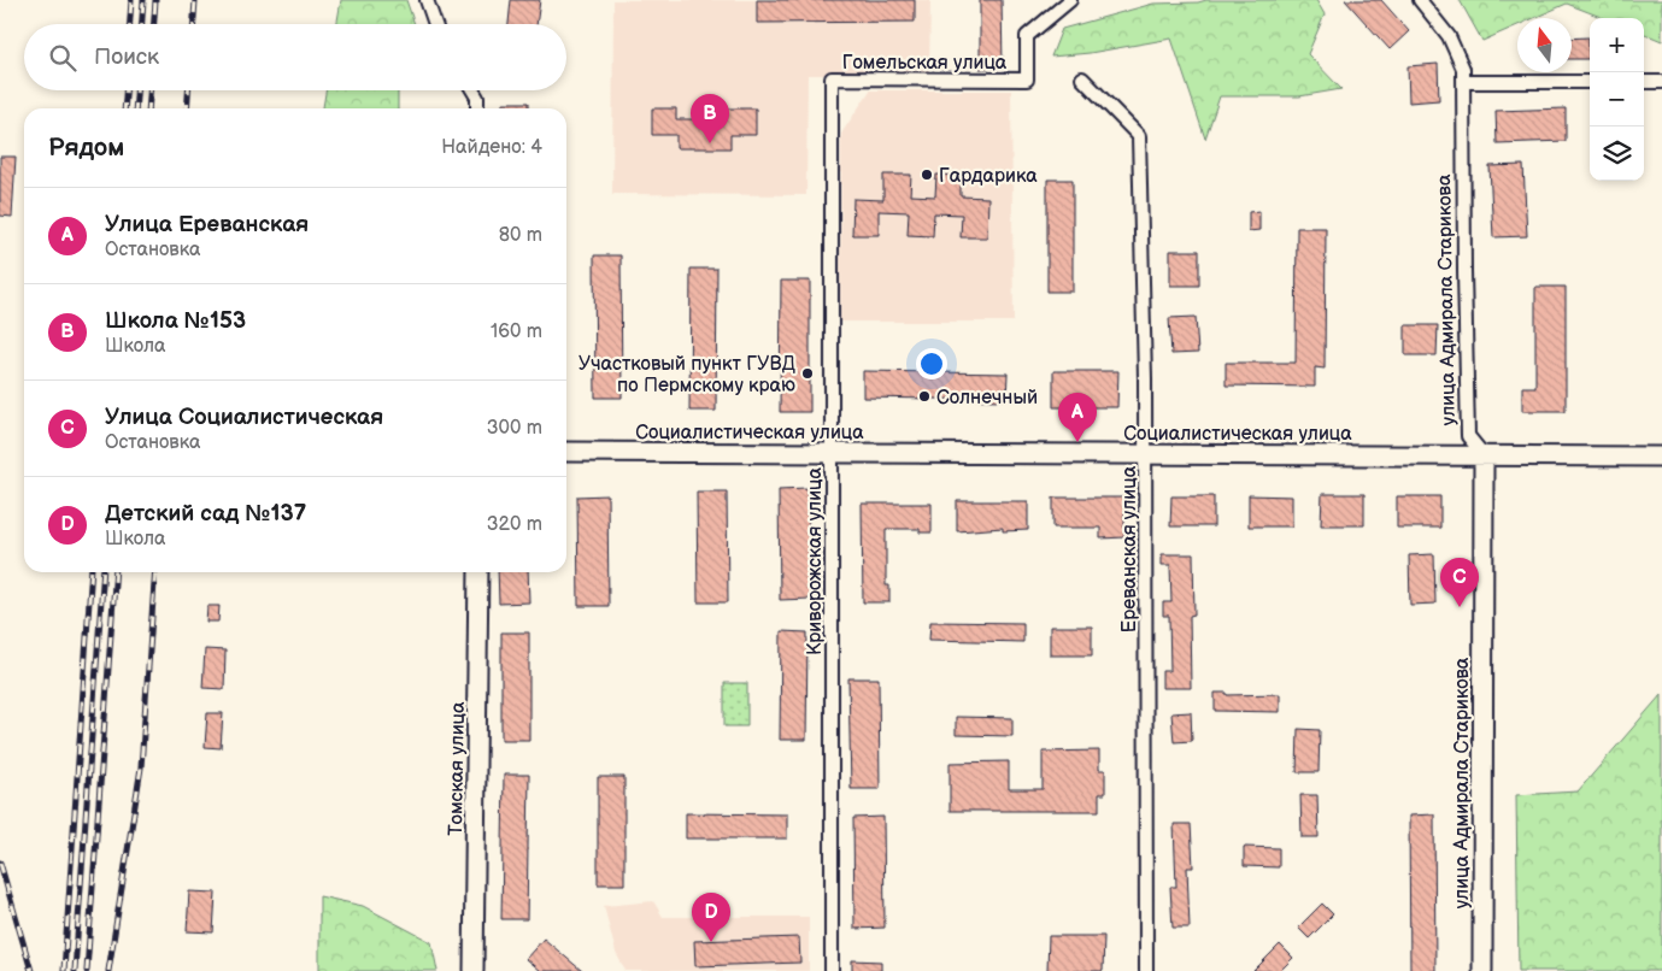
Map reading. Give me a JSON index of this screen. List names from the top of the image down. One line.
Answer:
{"streets":{"street":["Гомельская улица","улица Адмирала Старикова","Социалистическая улица","Ереванская улица","Криворожская улица","Томская улица"]},"crossings":[["Гомельская улица","Криворожская улица"],["улица Адмирала Старикова","Социалистическая улица"],["Социалистическая улица","Ереванская улица"],["Социалистическая улица","Криворожская улица"]],"places":["Гардарика","Участковый пункт ГУВД по Пермскому краю","Солнечный"],"north":"top","page":{"map_buttons":["+","−"],"search":"Поиск","pins":["B","A","C","D"],"heading":["Рядом","Найдено: 4"],"list":[{"mark":"A","name":"Улица Ереванская","note":"Остановка","value":"80 m"},{"mark":"B","name":"Школа №153","note":"Школа","value":"160 m"},{"mark":"C","name":"Улица Социалистическая","note":"Остановка","value":"300 m"},{"mark":"D","name":"Детский сад №137","note":"Школа","value":"320 m"}]}}
